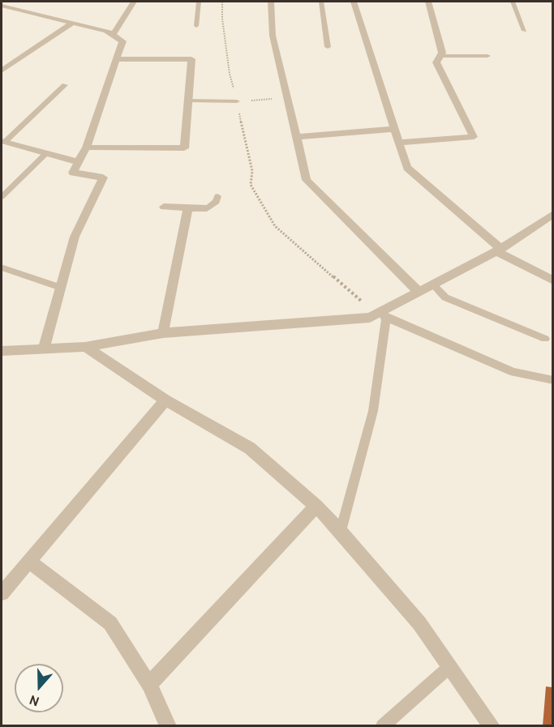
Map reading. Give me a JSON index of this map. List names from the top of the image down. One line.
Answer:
{"north":"bottom"}
